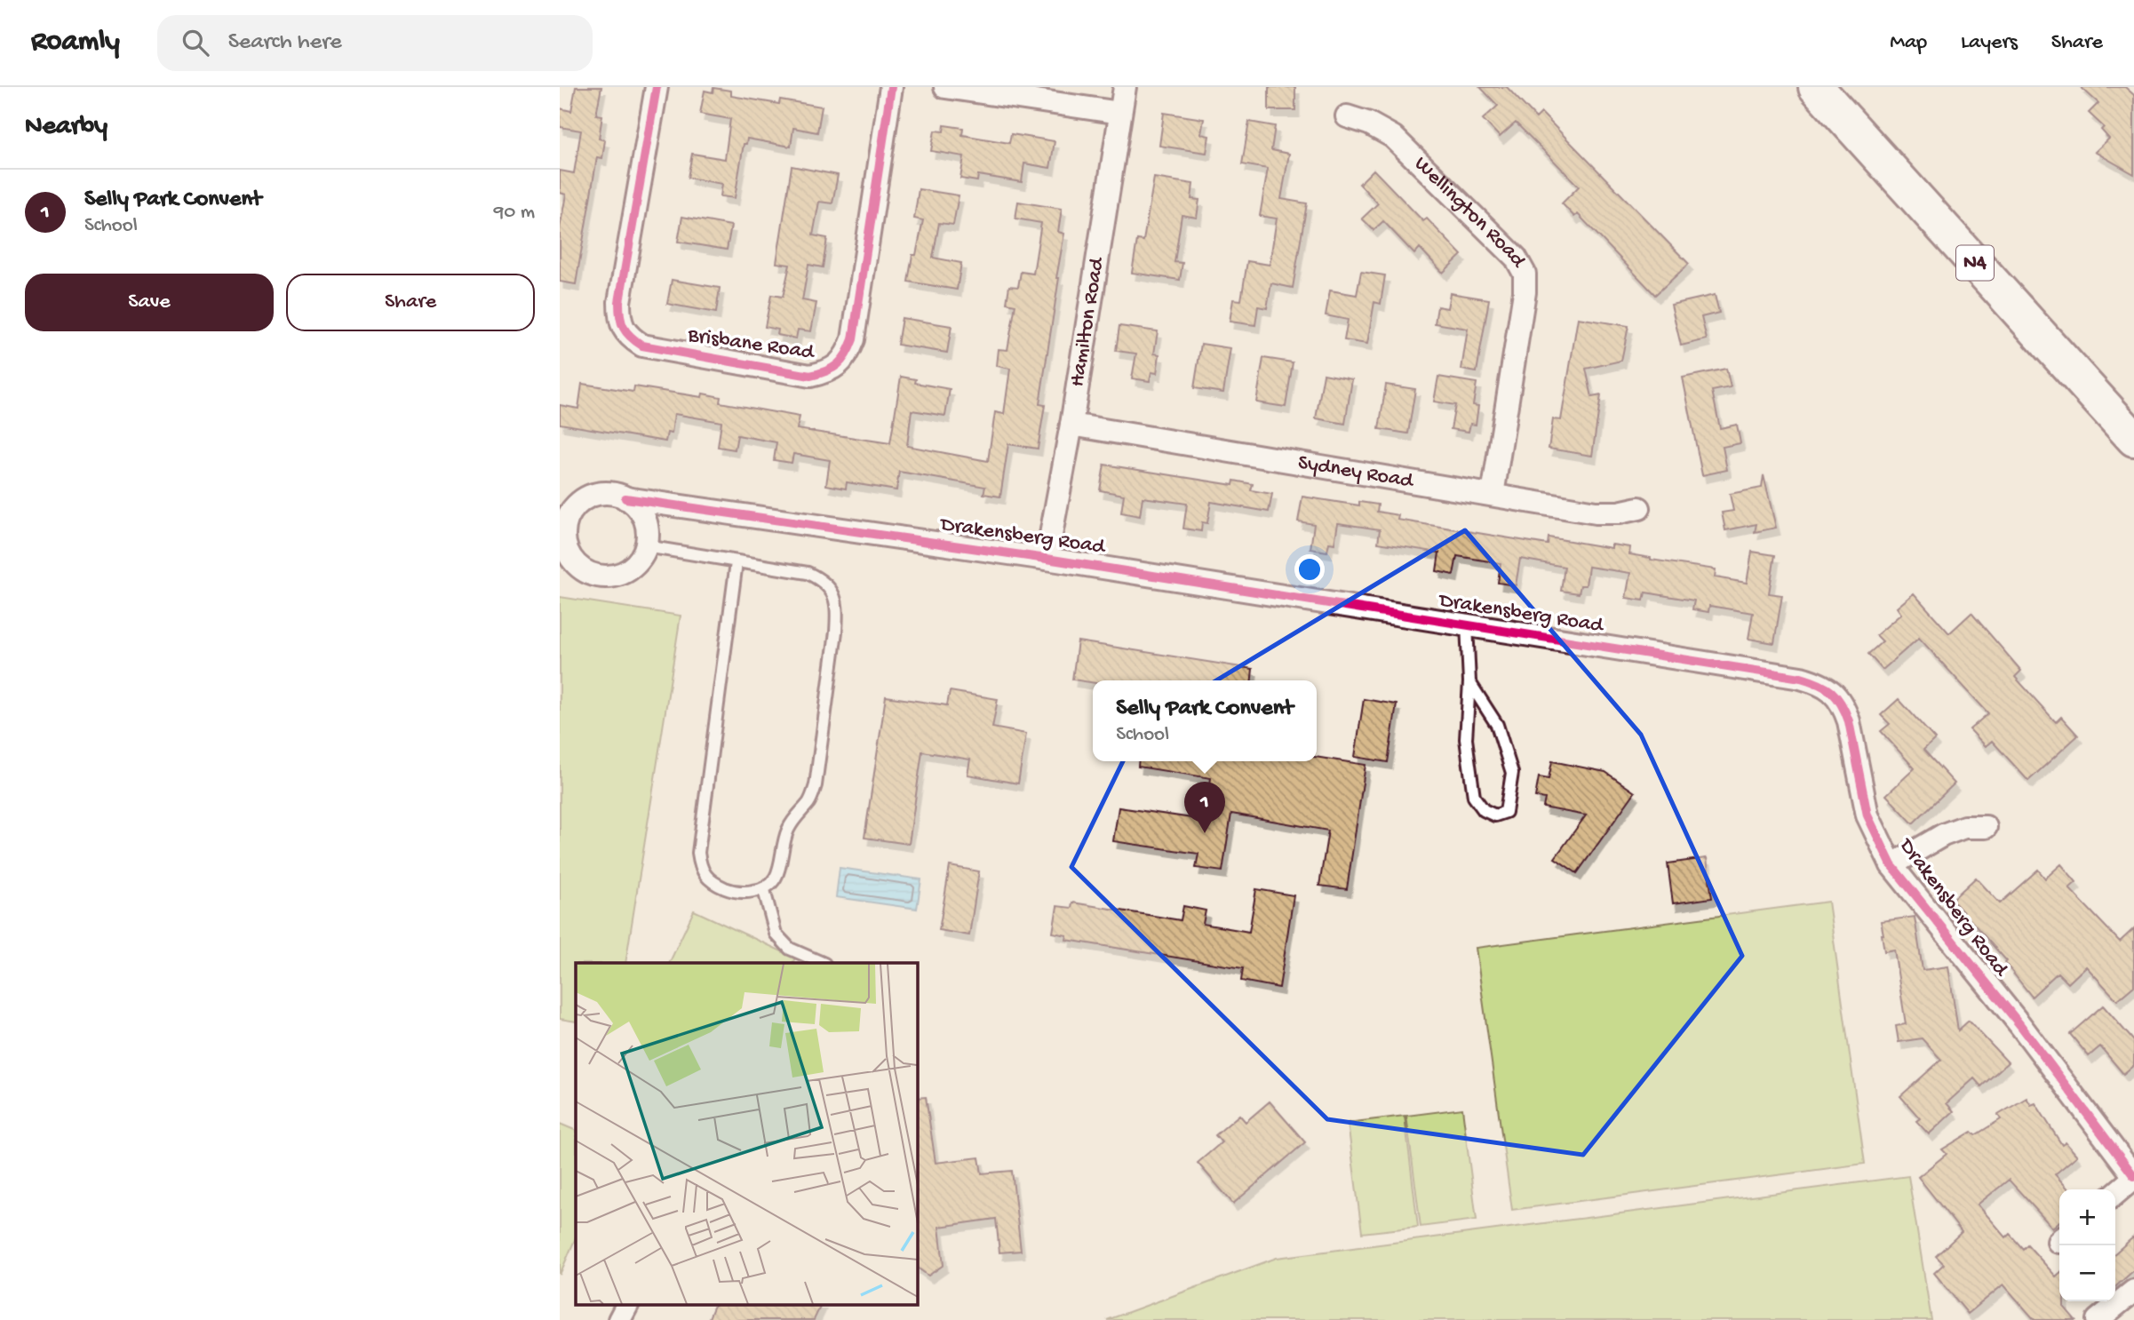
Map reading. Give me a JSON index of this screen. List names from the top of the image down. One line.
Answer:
{"streets":{"highway":["N4"],"street":["Wellington Road","Hamilton Road","Brisbane Road","Sydney Road","Drakensberg Road"]},"crossings":[["Wellington Road","Sydney Road"],["Hamilton Road","Sydney Road"],["Hamilton Road","Drakensberg Road"]],"page":{"header":"Roamly","search":"Search here","nav":["Map","Layers","Share"],"heading":"Nearby","list":[{"mark":"1","name":"Selly Park Convent","note":"School","value":"90 m"}],"buttons":["Save","Share"],"popup":["Selly Park Convent","School"],"pins":"1","map_buttons":["+","−"]}}
